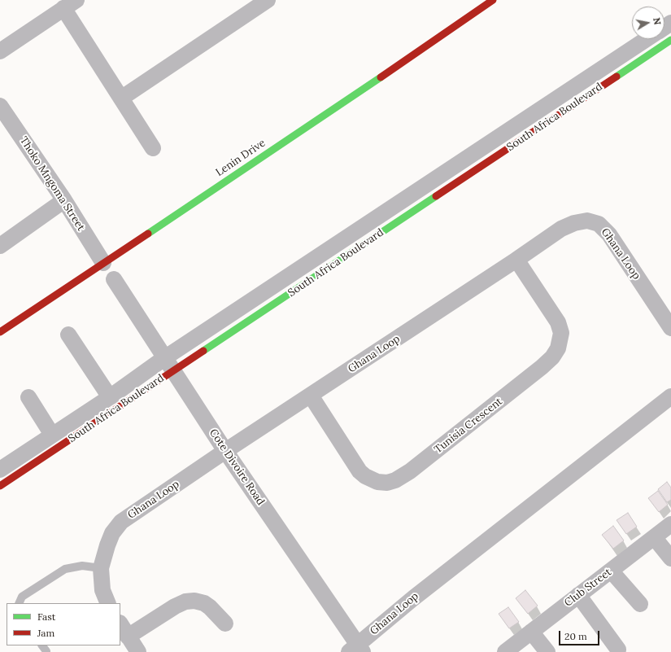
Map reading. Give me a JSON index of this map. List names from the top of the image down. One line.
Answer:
{"streets":{"street":["South Africa Boulevard","Lenin Drive","Thoko Mngoma Street","Ghana Loop","Tunisia Crescent","Cote Divoire Road","Club Street"]},"crossings":[["South Africa Boulevard","Cote Divoire Road"],["Lenin Drive","Thoko Mngoma Street"],["Ghana Loop","Tunisia Crescent"],["Ghana Loop","Cote Divoire Road"]],"legend":["Fast","Jam"],"scale_bar":"20 m","north":"right"}
